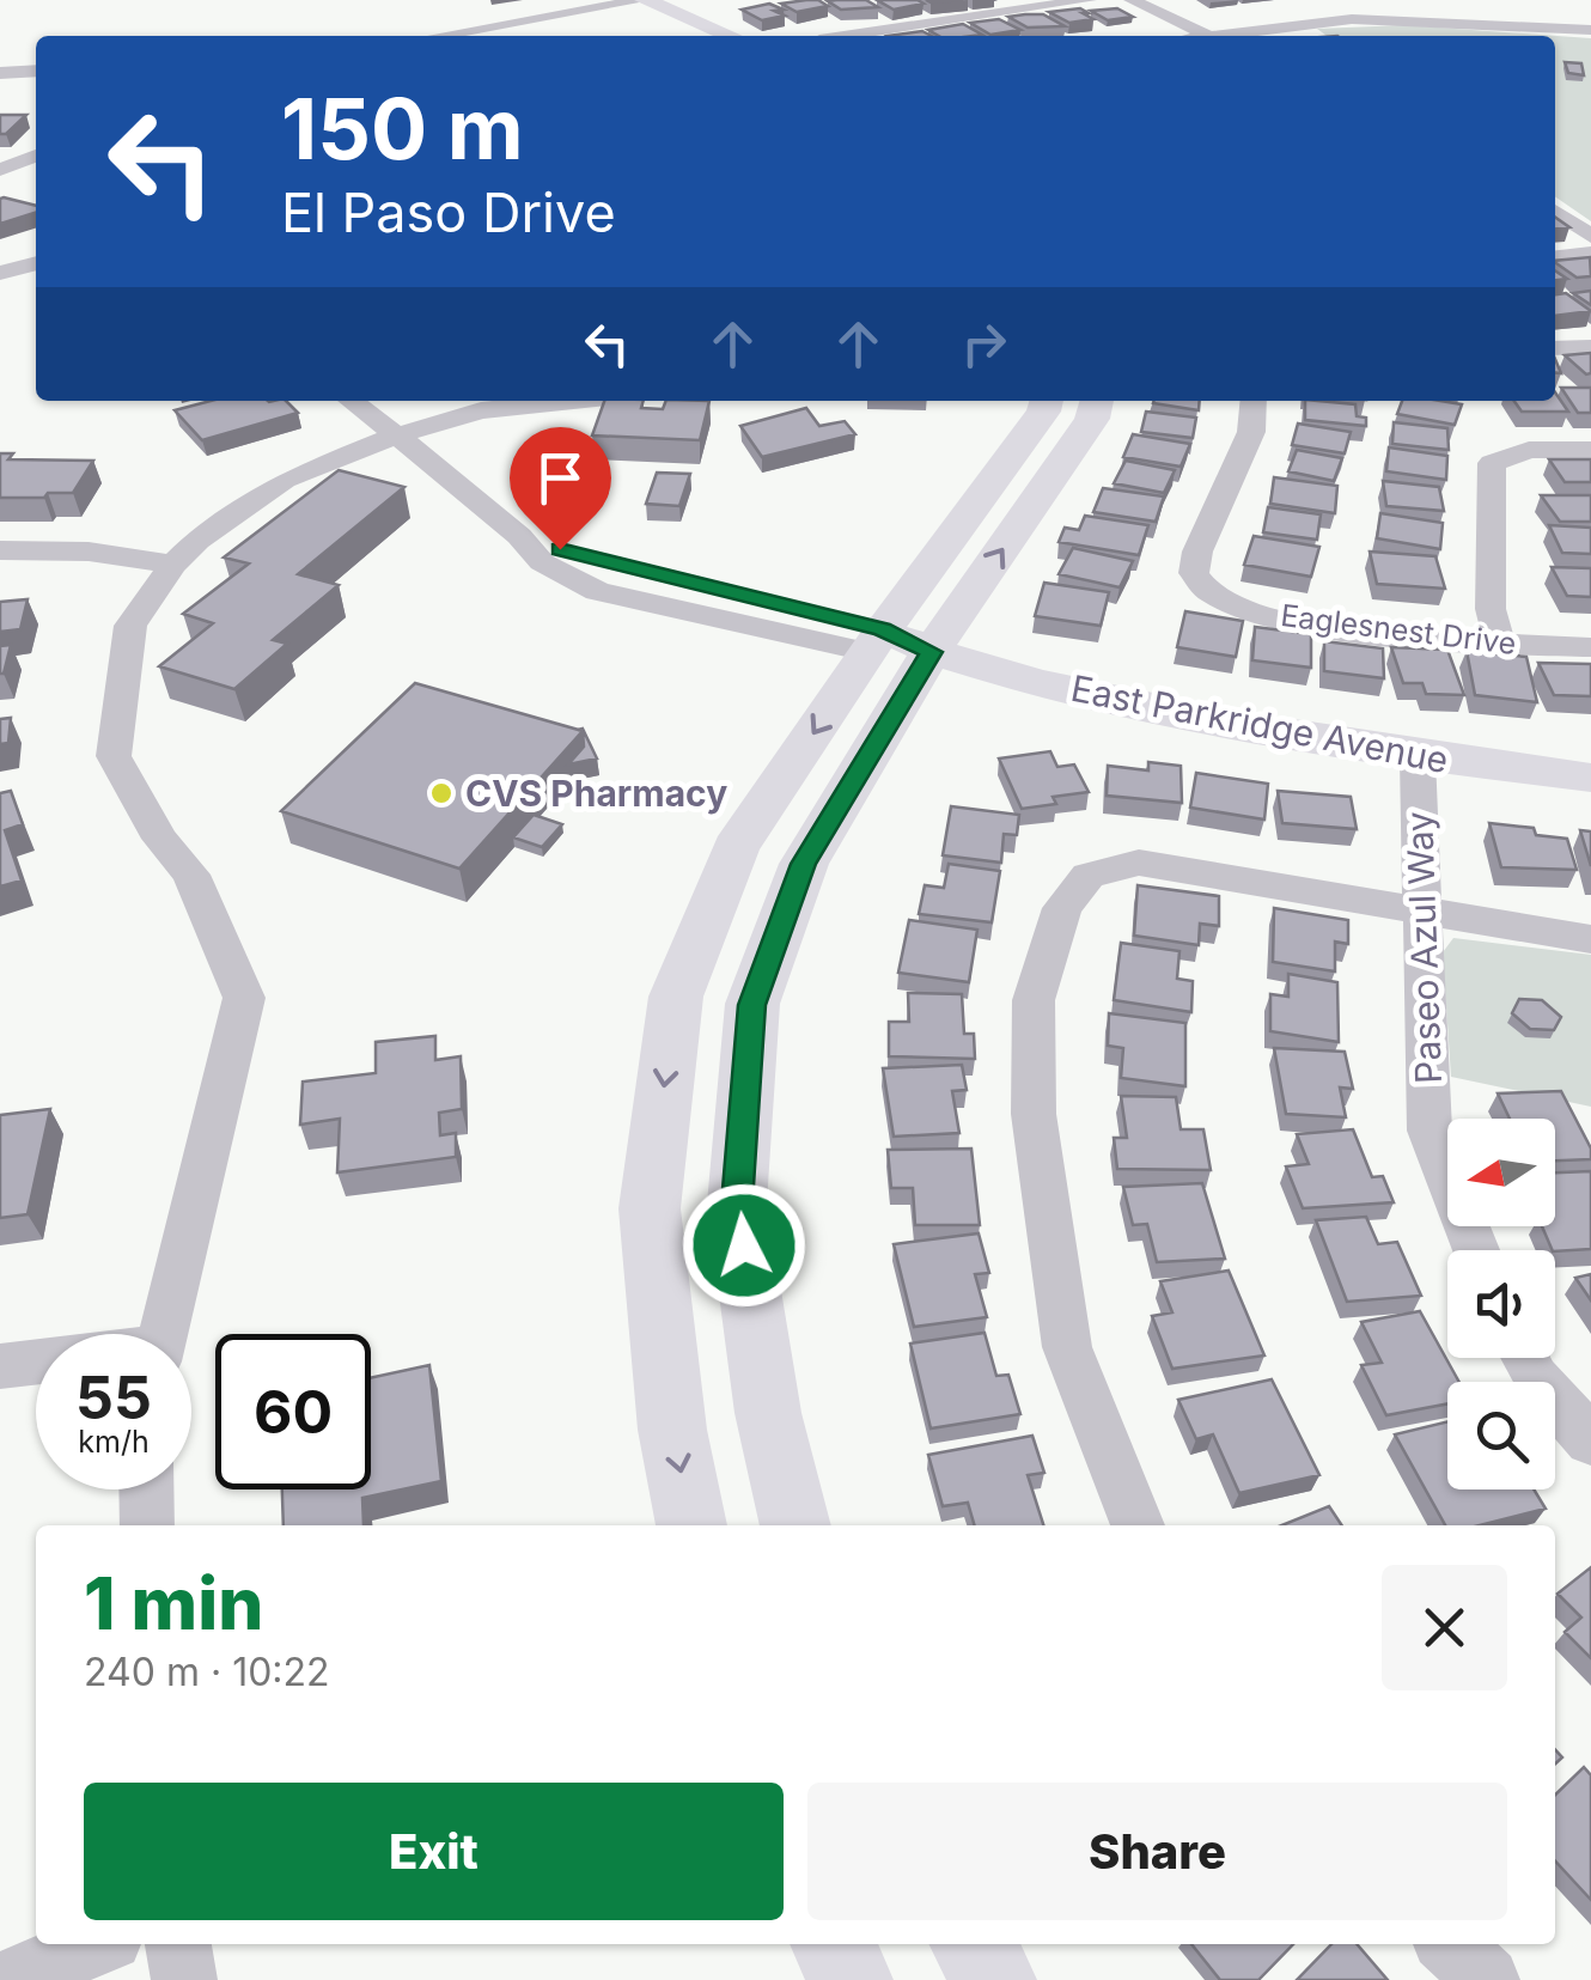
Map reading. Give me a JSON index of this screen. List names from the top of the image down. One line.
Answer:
{"streets":{"main road":["East Parkridge Avenue"],"street":["Eaglesnest Drive","Paseo Azul Way"]},"crossings":[["East Parkridge Avenue","Paseo Azul Way"]],"places":["CVS Pharmacy"],"north":"left","page":{"turn":["150 m","El Paso Drive"],"speed":"55 km/h","limit":"60","heading":["1 min","240 m · 10:22"],"buttons":["Exit","Share"]}}
